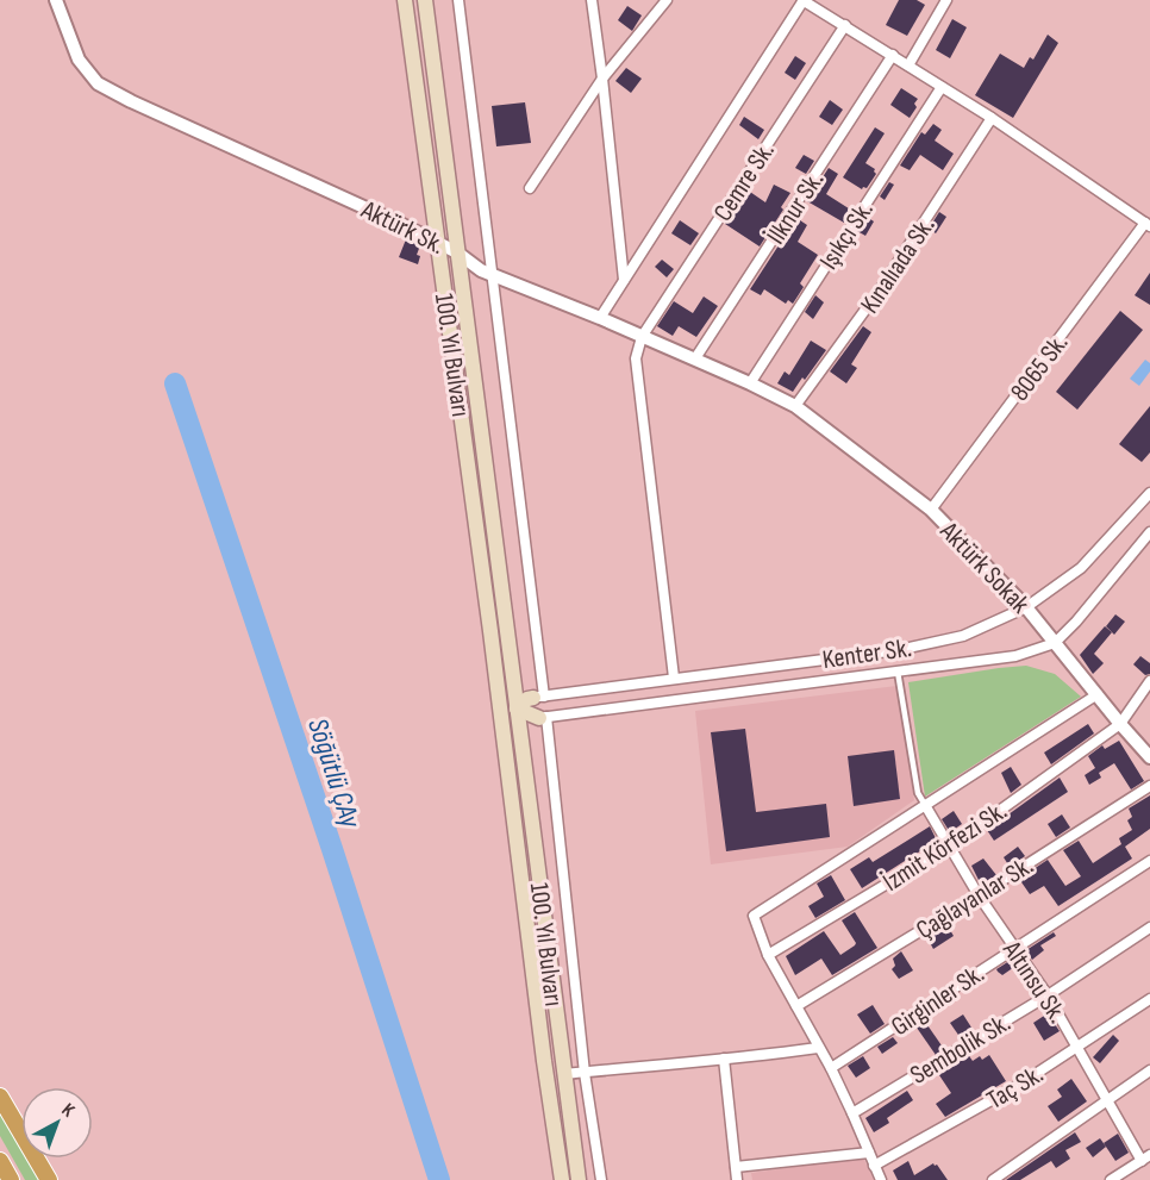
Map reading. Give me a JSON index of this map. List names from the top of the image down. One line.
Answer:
{"streets":{"main road":["100. Yıl Bulvarı"],"street":["Cemre Sk.","İlknur Sk.","Aktürk Sk.","Işıkçı Sk.","Kınalıada Sk.","8065 Sk.","Aktürk Sokak","Kenter Sk.","İzmit Körfezi Sk.","Çağlayanlar Sk.","Altınsu Sk.","Girginler Sk.","Sembolik Sk.","Taç Sk."]},"crossings":[["Cemre Sk.","Aktürk Sk."],["İlknur Sk.","Aktürk Sk."],["Aktürk Sk.","Işıkçı Sk."],["Aktürk Sk.","Kınalıada Sk."],["Aktürk Sk.","100. Yıl Bulvarı"],["Aktürk Sk.","Aktürk Sokak"],["Kınalıada Sk.","Aktürk Sokak"],["8065 Sk.","Aktürk Sokak"],["Aktürk Sokak","Kenter Sk."],["Aktürk Sokak","İzmit Körfezi Sk."],["İzmit Körfezi Sk.","Altınsu Sk."],["Çağlayanlar Sk.","Altınsu Sk."],["Altınsu Sk.","Girginler Sk."],["Altınsu Sk.","Sembolik Sk."],["Altınsu Sk.","Taç Sk."]],"water":["Söğütlü ÇAy"],"north":"top right"}
